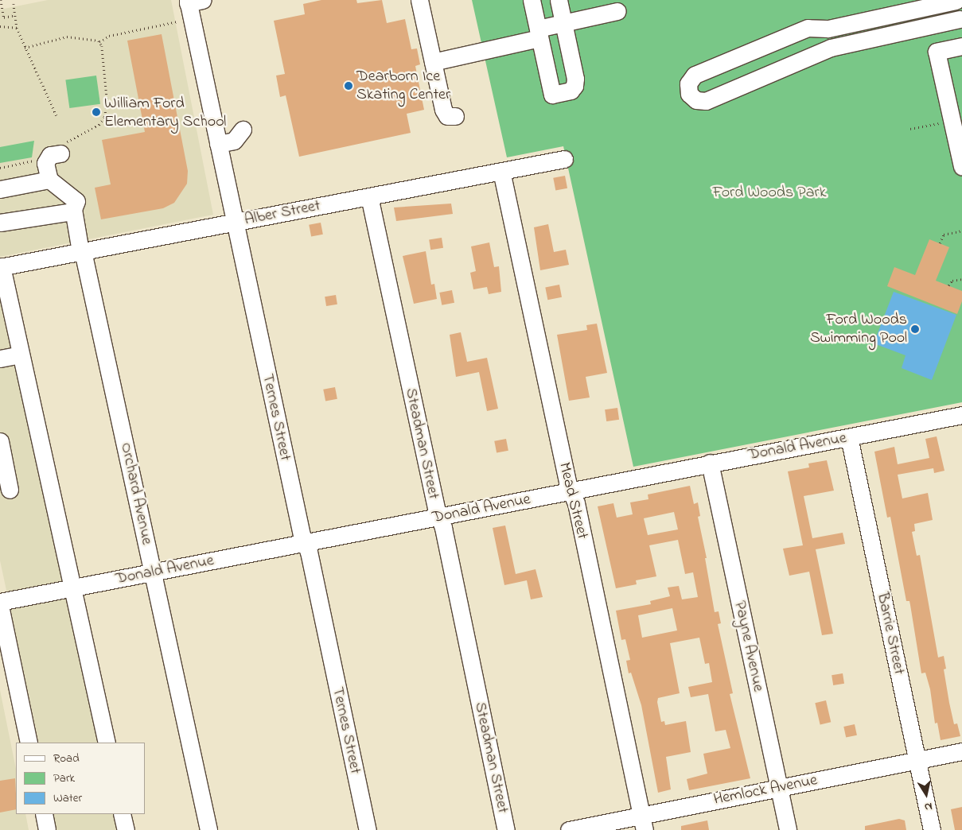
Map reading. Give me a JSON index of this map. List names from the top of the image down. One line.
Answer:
{"streets":{"street":["Alber Street","Ternes Street","Steadman Street","Donald Avenue","Orchard Avenue","Mead Street","Barrie Street","Payne Avenue","Hemlock Avenue"]},"crossings":[["Alber Street","Ternes Street"],["Alber Street","Steadman Street"],["Alber Street","Orchard Avenue"],["Alber Street","Mead Street"],["Ternes Street","Donald Avenue"],["Steadman Street","Donald Avenue"],["Donald Avenue","Orchard Avenue"],["Donald Avenue","Mead Street"],["Donald Avenue","Barrie Street"],["Donald Avenue","Payne Avenue"],["Mead Street","Hemlock Avenue"],["Barrie Street","Hemlock Avenue"],["Payne Avenue","Hemlock Avenue"]],"parks":["Ford Woods Park"],"places":["Dearborn Ice Skating Center","William Ford Elementary School","Ford Woods Swimming Pool"],"legend":["Road","Park","Water"],"north":"bottom"}
